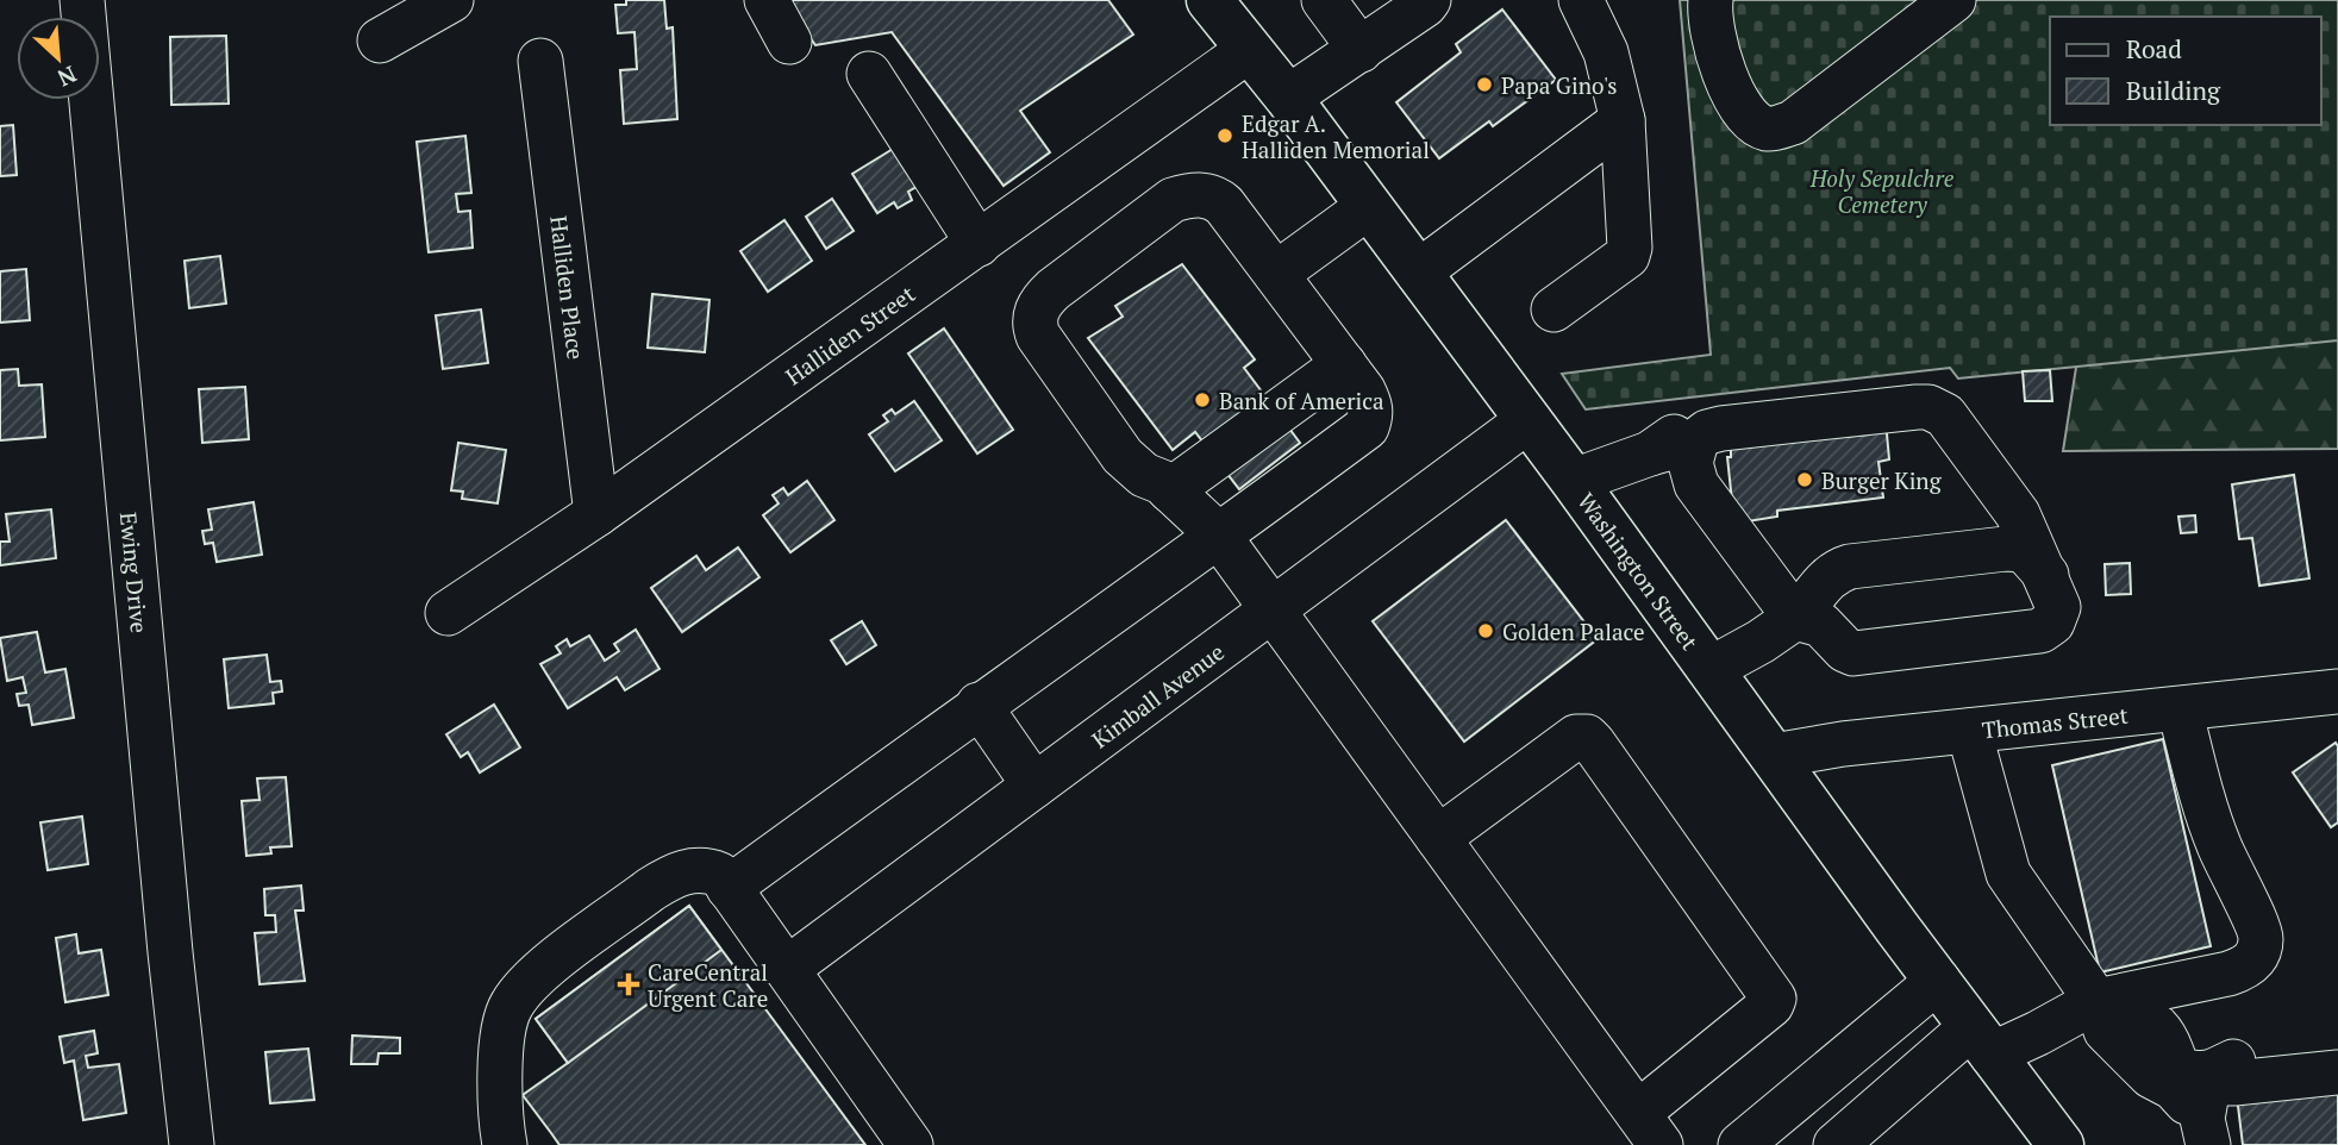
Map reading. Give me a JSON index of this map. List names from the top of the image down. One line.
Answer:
{"streets":{"main road":["Washington Street"],"street":["Halliden Place","Halliden Street","Ewing Drive","Kimball Avenue","Thomas Street"]},"crossings":[["Halliden Place","Halliden Street"],["Halliden Street","Washington Street"],["Washington Street","Kimball Avenue"],["Washington Street","Thomas Street"]],"parks":["Holy Sepulchre Cemetery"],"places":{"other":["Papa Gino's","Edgar A. Halliden Memorial","Bank of America","Burger King","Golden Palace"],"health":["CareCentral Urgent Care"]},"legend":["Road","Building"],"north":"bottom right"}
